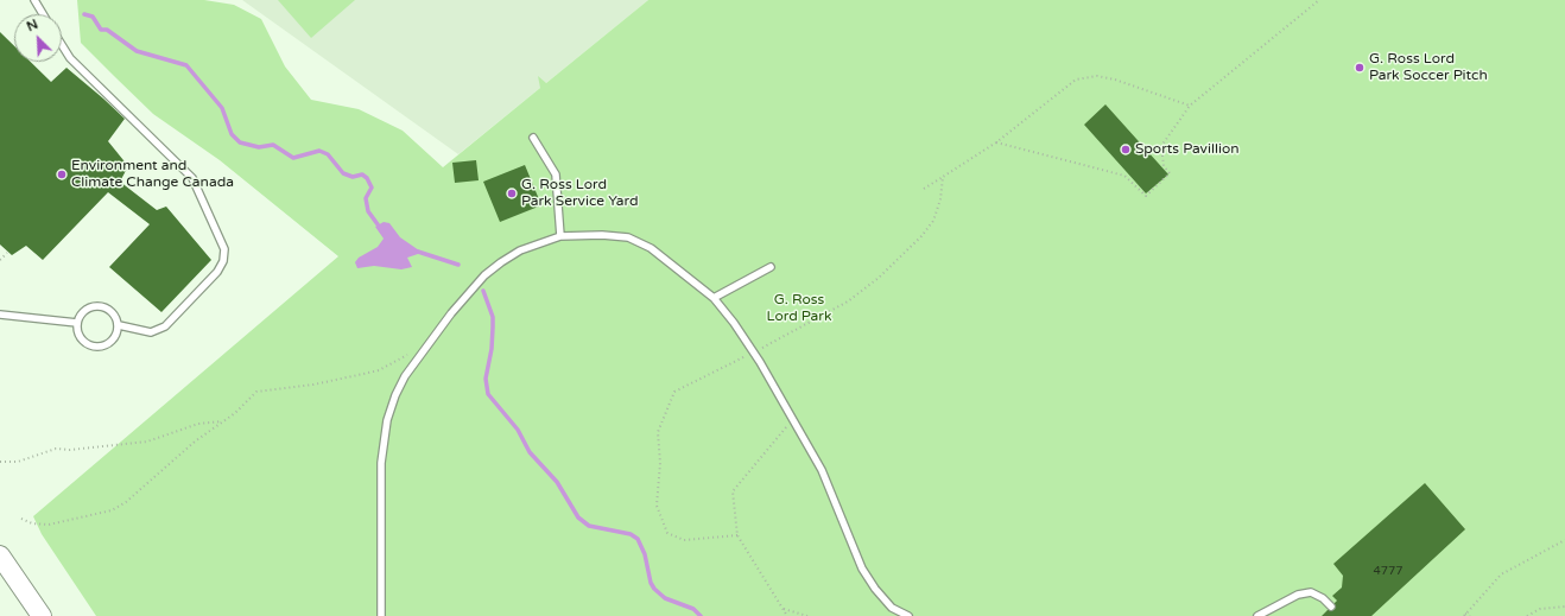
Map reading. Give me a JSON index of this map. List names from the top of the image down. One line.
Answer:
{"parks":["G. Ross Lord Park"],"places":["G. Ross Lord Park Soccer Pitch","Sports Pavillion","Environment and Climate Change Canada","G. Ross Lord Park Service Yard"],"house_numbers":["4777"],"north":"top left"}
